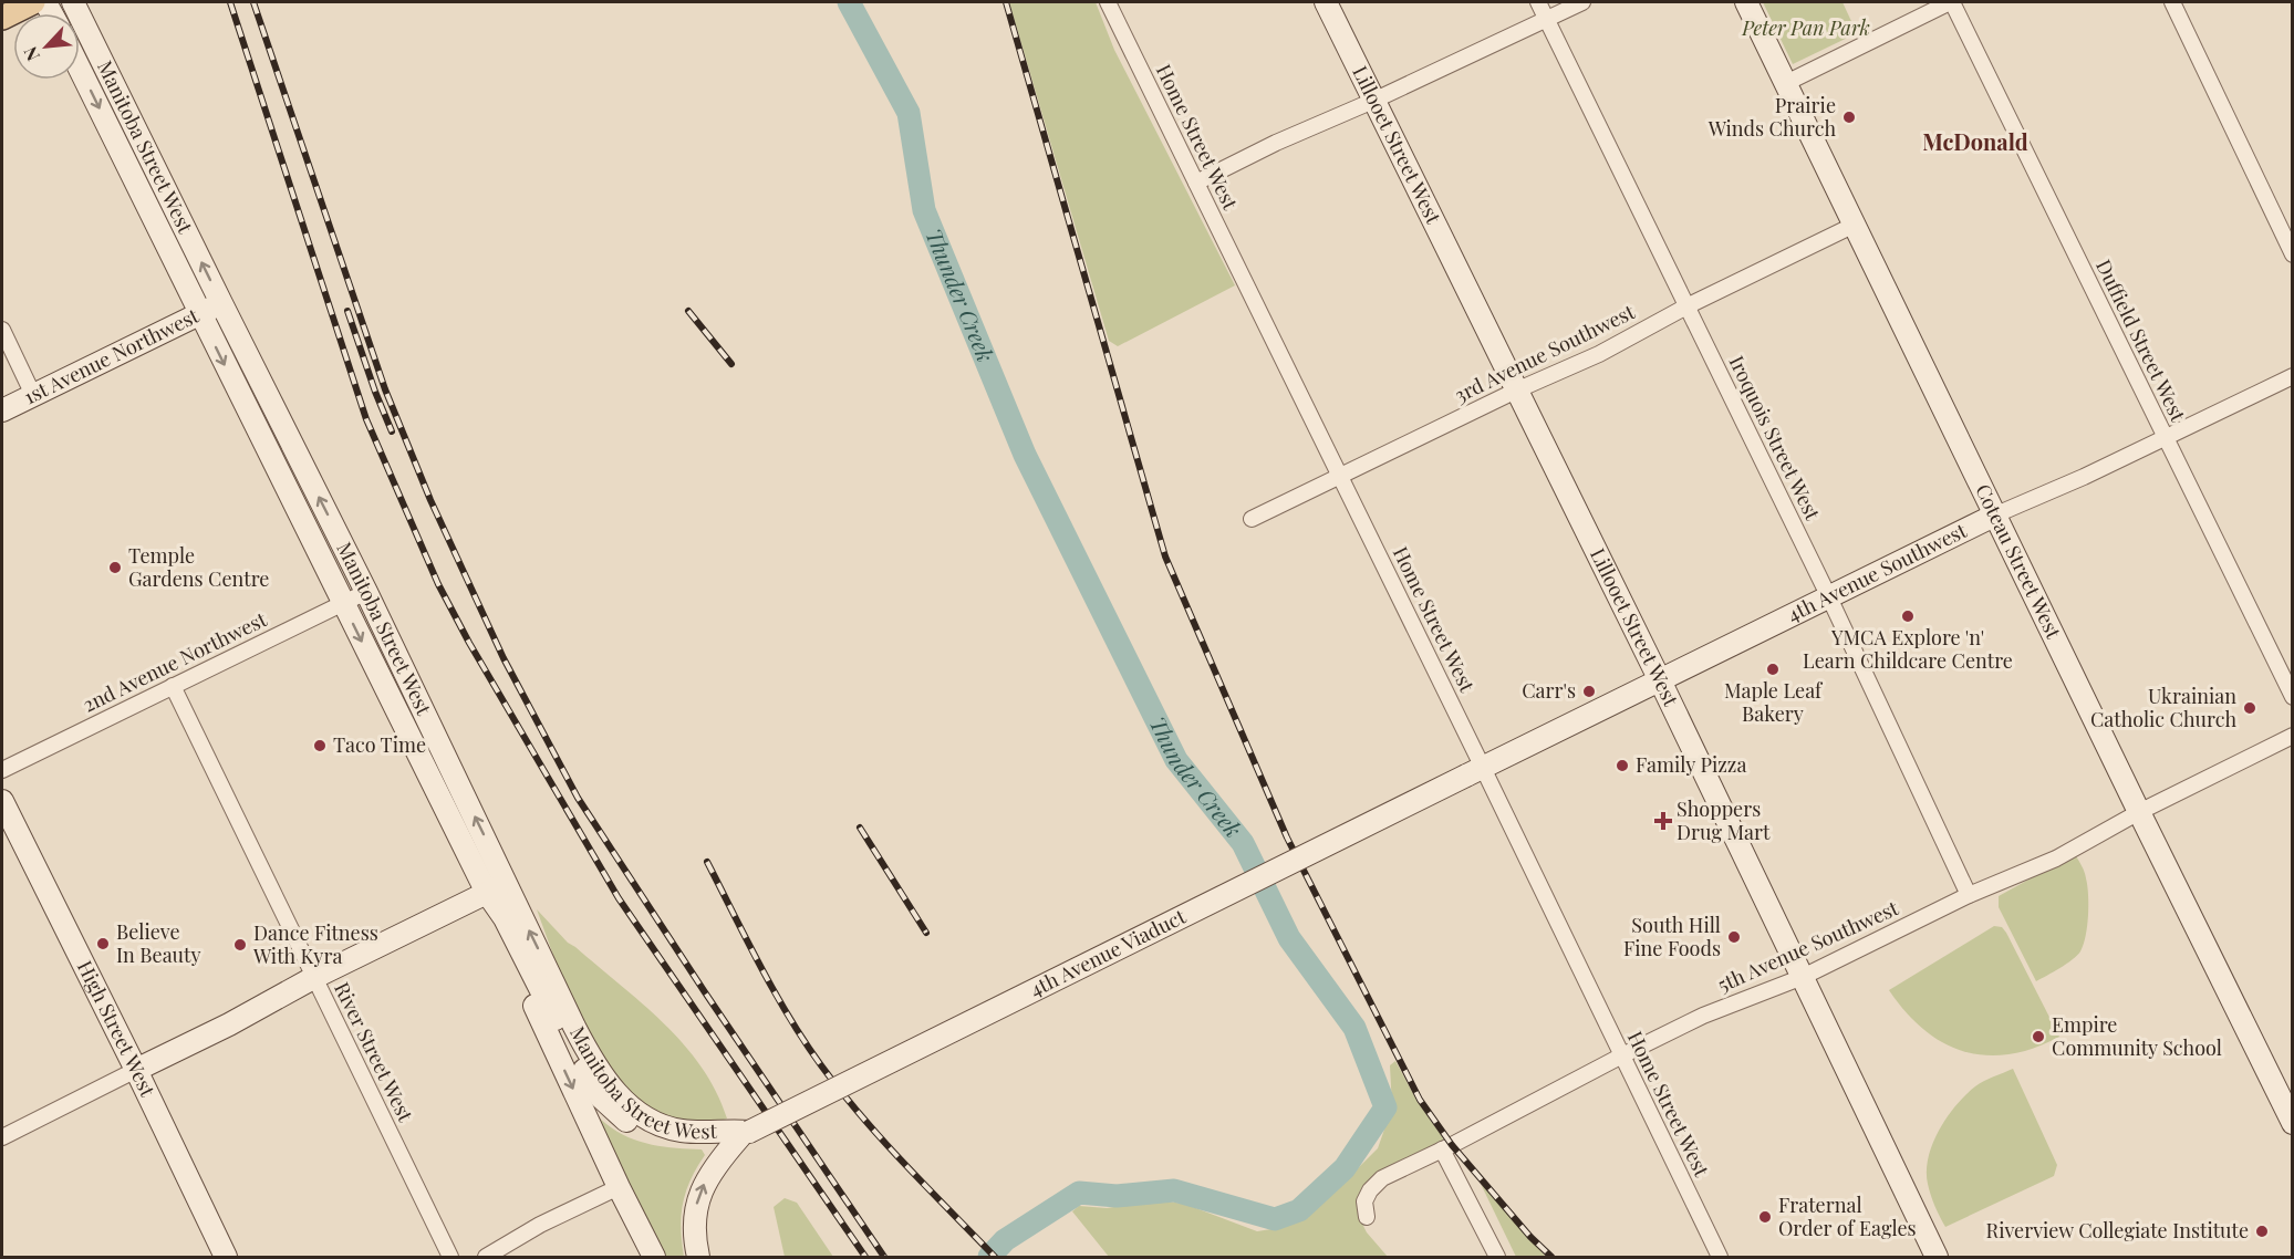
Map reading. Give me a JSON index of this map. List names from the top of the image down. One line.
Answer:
{"streets":{"main road":["Manitoba Street West","Lillooet Street West","1st Avenue Northwest","Coteau Street West","4th Avenue Southwest","4th Avenue Viaduct","High Street West"],"street":["Home Street West","Duffield Street West","3rd Avenue Southwest","Iroquois Street West","2nd Avenue Northwest","5th Avenue Southwest","River Street West"]},"crossings":[["Home Street West","3rd Avenue Southwest"],["Home Street West","4th Avenue Southwest"],["Home Street West","5th Avenue Southwest"],["Home Street West","4th Avenue Viaduct"],["Manitoba Street West","1st Avenue Northwest"],["Manitoba Street West","2nd Avenue Northwest"],["Manitoba Street West","4th Avenue Viaduct"],["Lillooet Street West","3rd Avenue Southwest"],["Lillooet Street West","4th Avenue Southwest"],["Lillooet Street West","5th Avenue Southwest"],["Duffield Street West","4th Avenue Southwest"],["3rd Avenue Southwest","Iroquois Street West"],["3rd Avenue Southwest","Coteau Street West"],["Iroquois Street West","4th Avenue Southwest"],["Iroquois Street West","5th Avenue Southwest"],["Coteau Street West","4th Avenue Southwest"],["Coteau Street West","5th Avenue Southwest"],["4th Avenue Southwest","4th Avenue Viaduct"],["2nd Avenue Northwest","River Street West"]],"districts":["McDonald"],"water":["Thunder Creek"],"parks":["Peter Pan Park"],"places":{"other":["Prairie Winds Church","Temple Gardens Centre","YMCA Explore 'n' Learn Childcare Centre","Maple Leaf Bakery","Carr's","Ukrainian Catholic Church","Taco Time","Family Pizza","South Hill Fine Foods","Believe In Beauty","Dance Fitness With Kyra","Empire Community School","Fraternal Order of Eagles","Riverview Collegiate Institute"],"health":["Shoppers Drug Mart"]},"north":"bottom left"}
